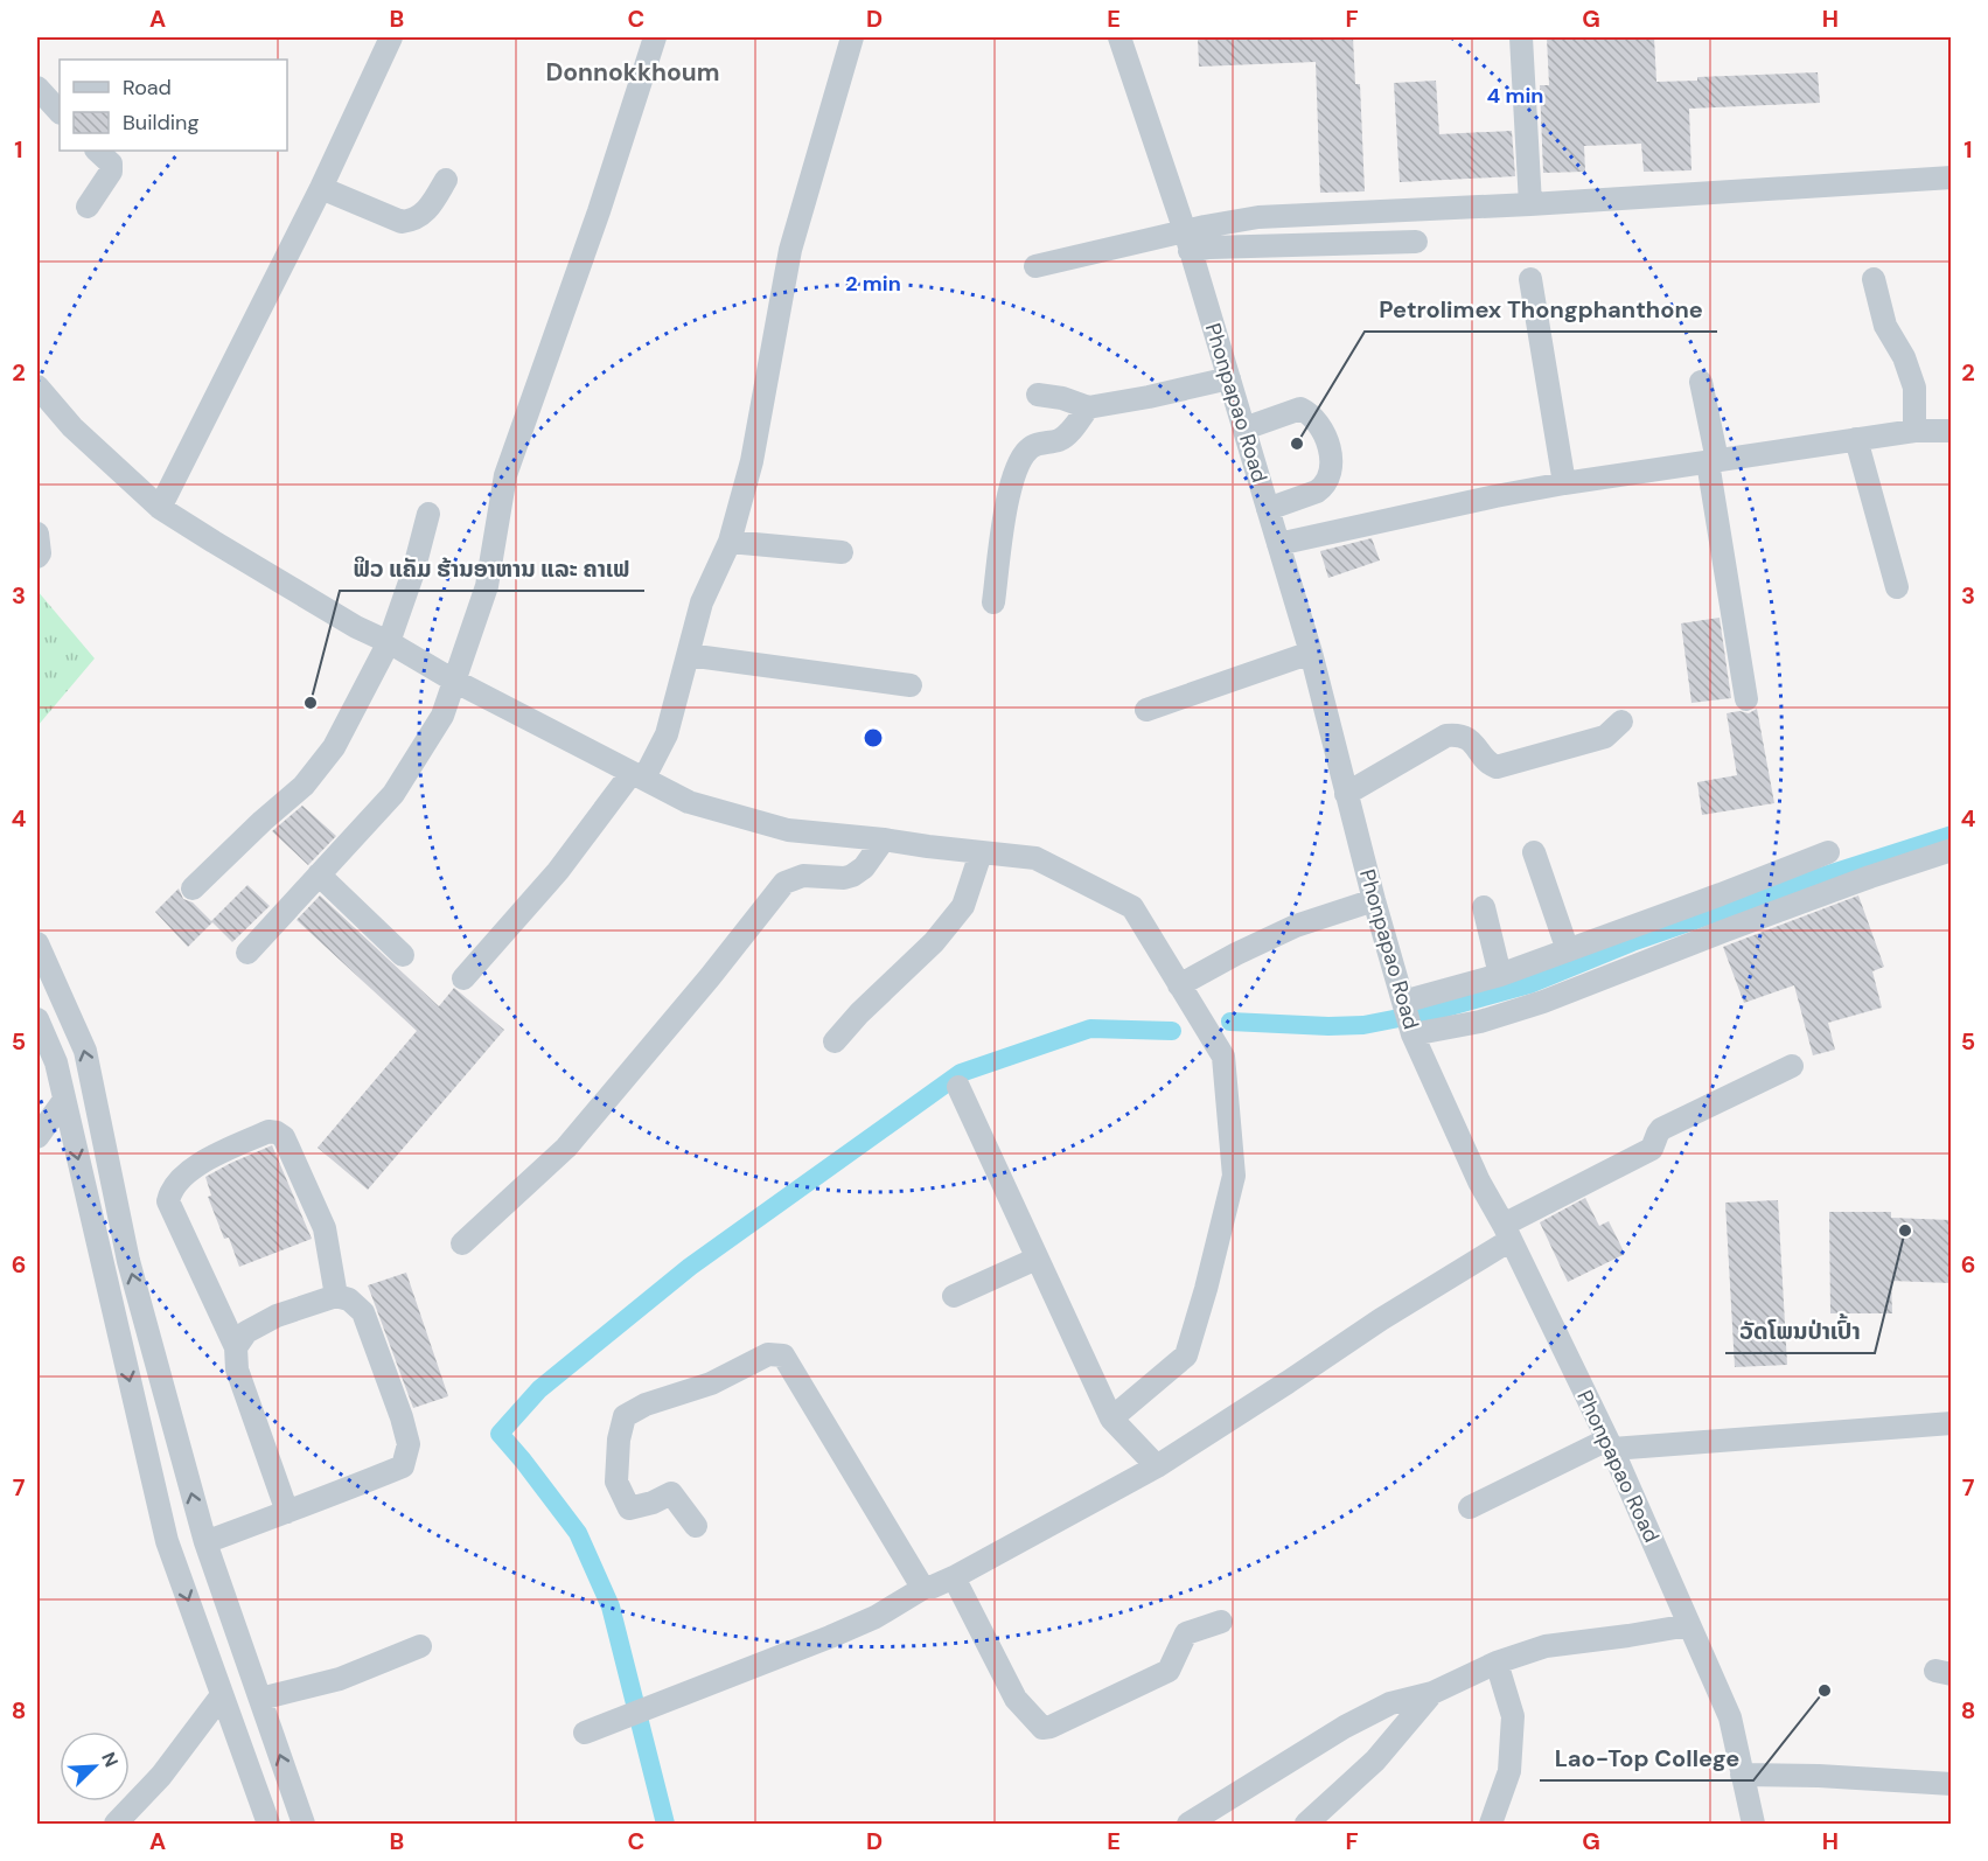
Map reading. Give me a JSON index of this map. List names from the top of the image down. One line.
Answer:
{"streets":{"street":["Phonpapao Road"]},"districts":["Donnokkhoum"],"places":["Petrolimex Thongphanthone","ຟິວ ແຄັມ ຮ້ານອາຫານ ແລະ ຄາເຟ","ວັດໂພນປ່າເປົ້າ","Lao-Top College"],"legend":["Road","Building"],"north":"top right","grid":{"columns":["A","B","C","D","E","F","G","H"],"rows":["1","2","3","4","5","6","7","8"]},"rings":["4 min","2 min"]}
